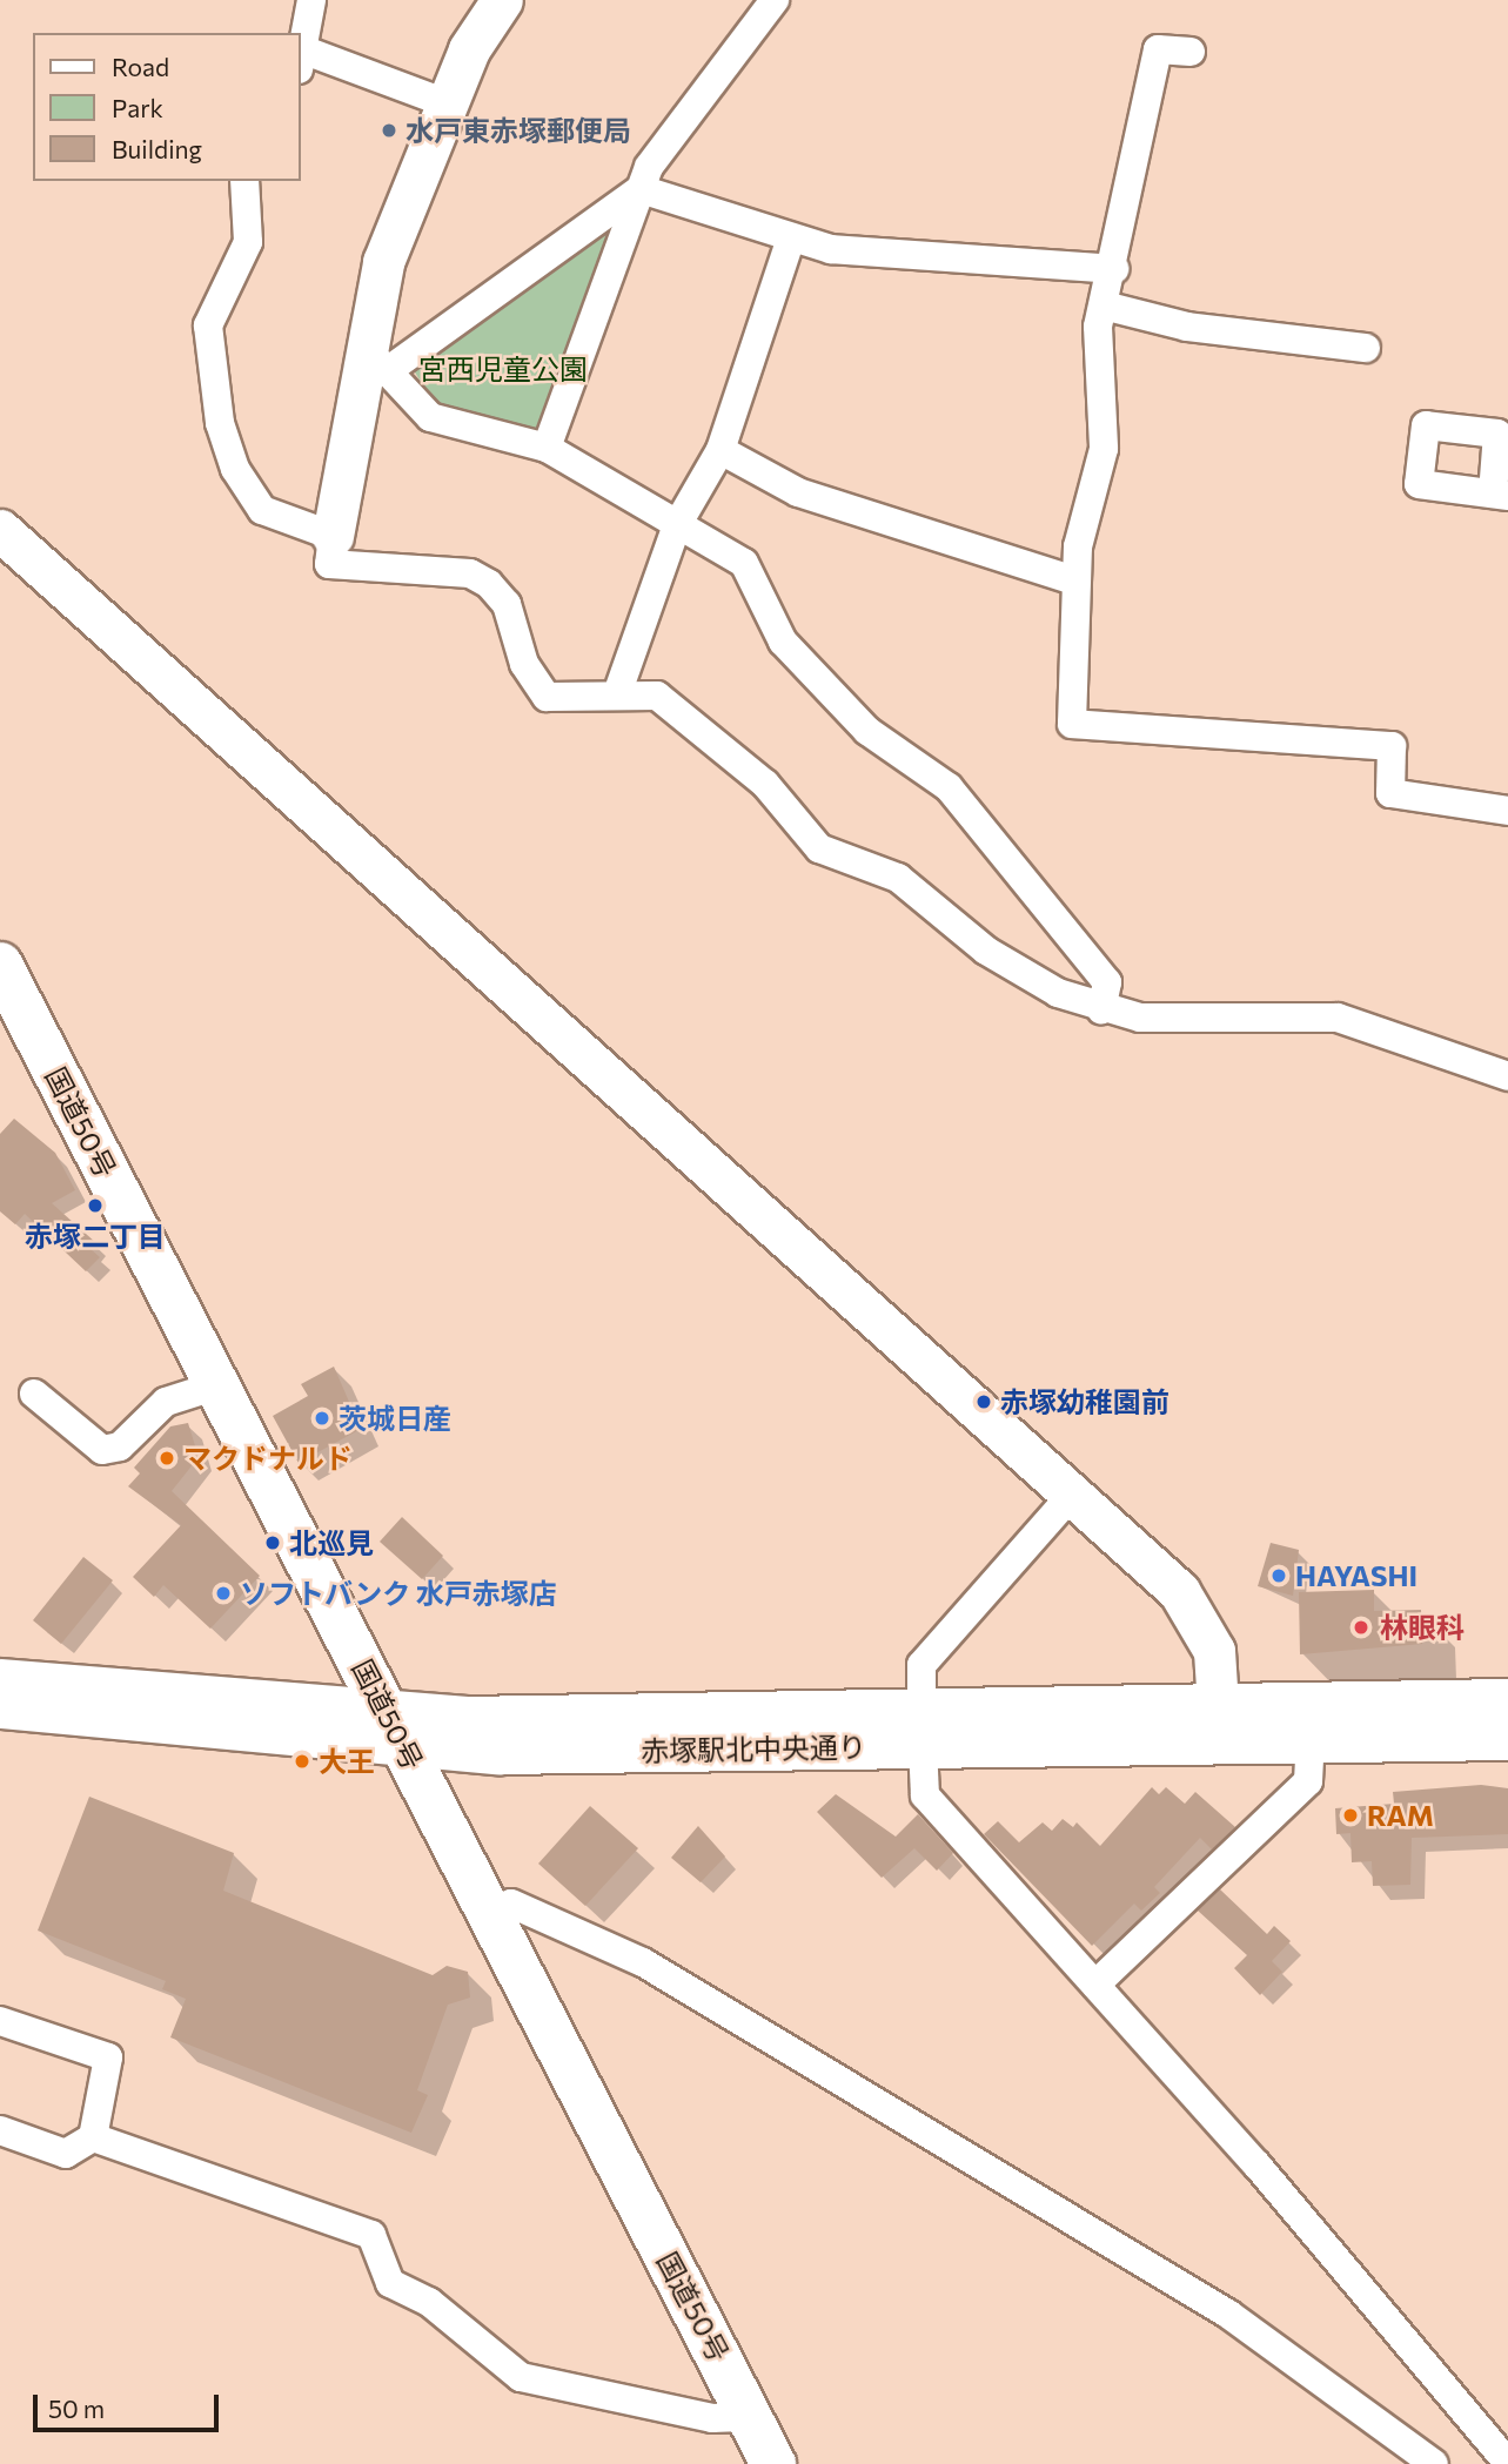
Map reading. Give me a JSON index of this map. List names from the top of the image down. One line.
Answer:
{"streets":{"highway":["国道50号"],"street":["赤塚駅北中央通り"]},"crossings":[["国道50号","赤塚駅北中央通り"]],"parks":["宮西児童公園"],"places":["水戸東赤塚郵便局","赤塚二丁目","赤塚幼稚園前","茨城日産","マクドナルド","北巡見","HAYASHI","ソフトバンク 水戸赤塚店","林眼科","大王","RAM"],"legend":["Road","Park","Building"],"scale_bar":"50 m"}
